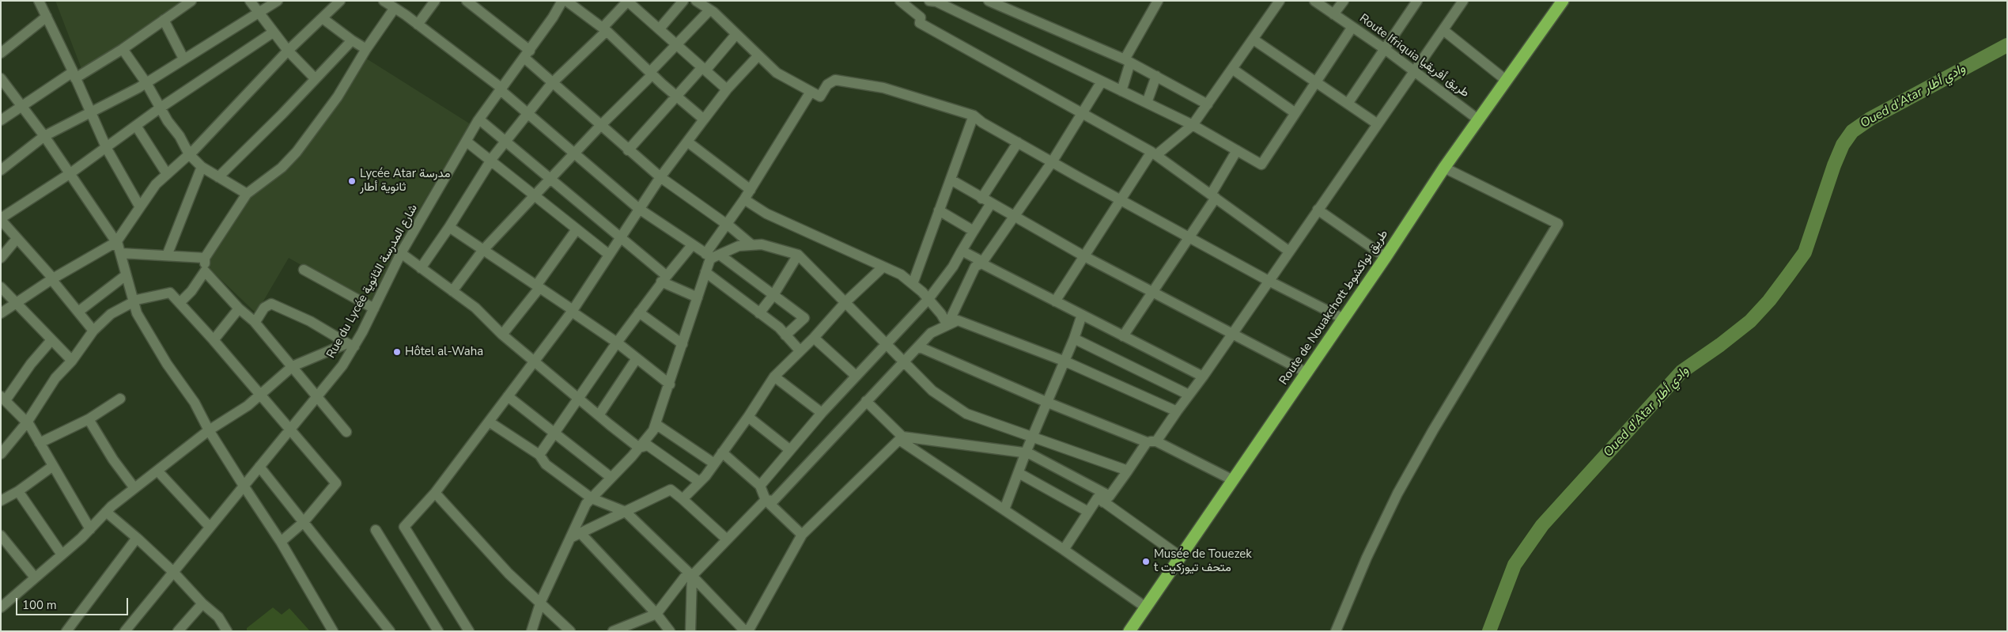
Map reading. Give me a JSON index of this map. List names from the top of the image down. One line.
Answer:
{"streets":{"highway":["Route de Nouakchott طريق نواكشوط"],"street":["Route Ifriquia طريق أفريقيا","Rue du Lycée شارع المدرسة الثانوية"]},"crossings":[["Route Ifriquia طريق أفريقيا","Route de Nouakchott طريق نواكشوط"]],"water":["Oued d'Atar وادي أطار"],"places":["Lycée Atar مدرسة ثانوية أطار","Hôtel al-Waha","Musée de Touezek t متحف تيوزكيت"],"scale_bar":"100 m"}
